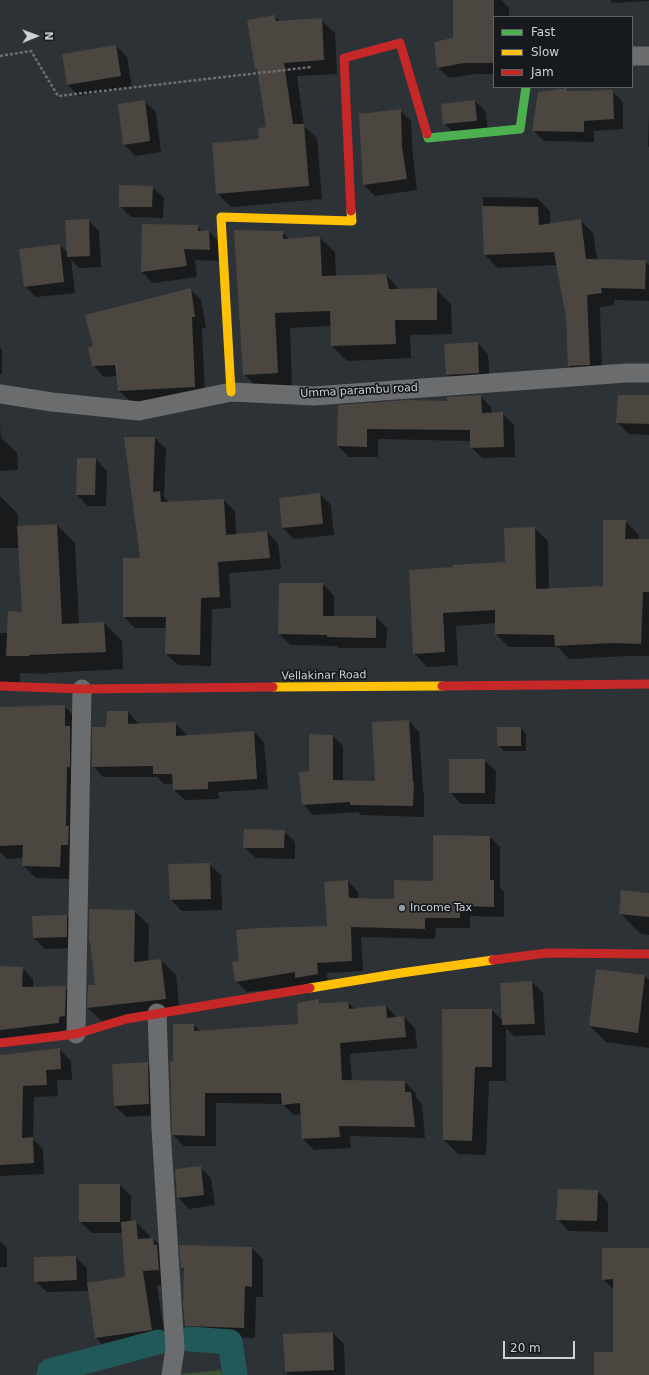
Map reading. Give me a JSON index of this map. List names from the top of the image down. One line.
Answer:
{"streets":{"street":["Umma parambu road","Vellakinar Road"]},"places":["Income Tax"],"legend":["Fast","Slow","Jam"],"scale_bar":"20 m","north":"right"}
